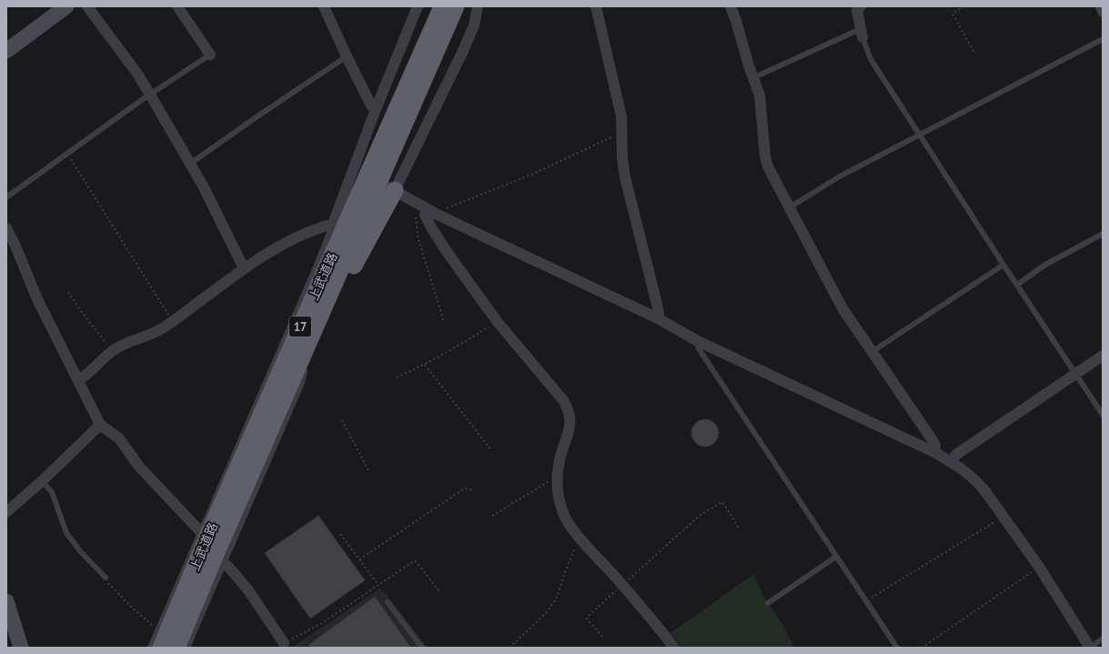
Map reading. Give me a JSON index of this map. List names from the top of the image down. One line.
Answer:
{"streets":{"highway":["上武道路","17"]}}
